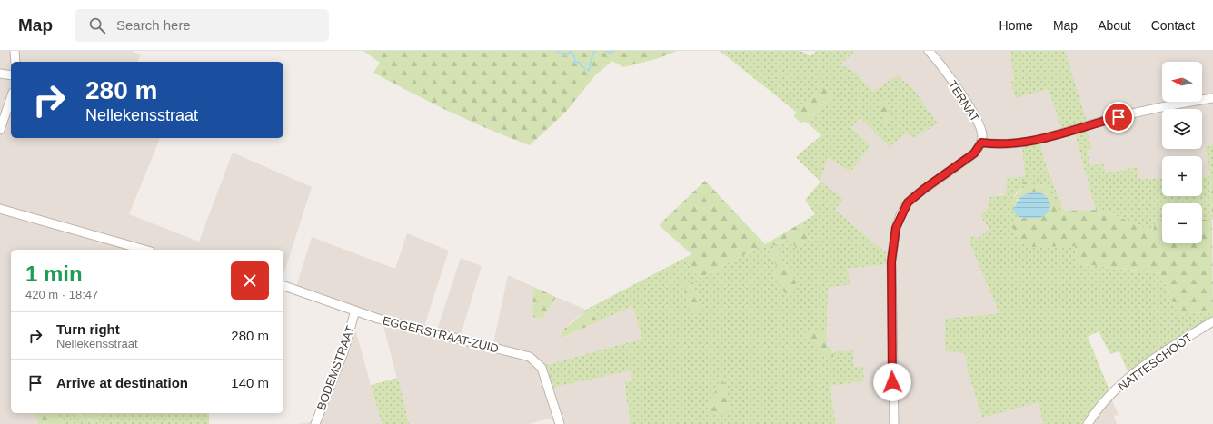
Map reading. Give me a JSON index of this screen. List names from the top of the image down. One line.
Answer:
{"streets":{"street":["TERNAT","EGGERSTRAAT-ZUID","NATTESCHOOT","BODEMSTRAAT"]},"crossings":[["EGGERSTRAAT-ZUID","BODEMSTRAAT"]],"north":"left","page":{"header":"Map","search":"Search here","nav":["Home","Map","About","Contact"],"map_buttons":["+","−"],"turn":["280 m","Nellekensstraat"],"heading":["1 min","420 m · 18:47"],"list":[{"name":"Turn right","note":"Nellekensstraat","value":"280 m"},{"name":"Arrive at destination","value":"140 m"}]}}
